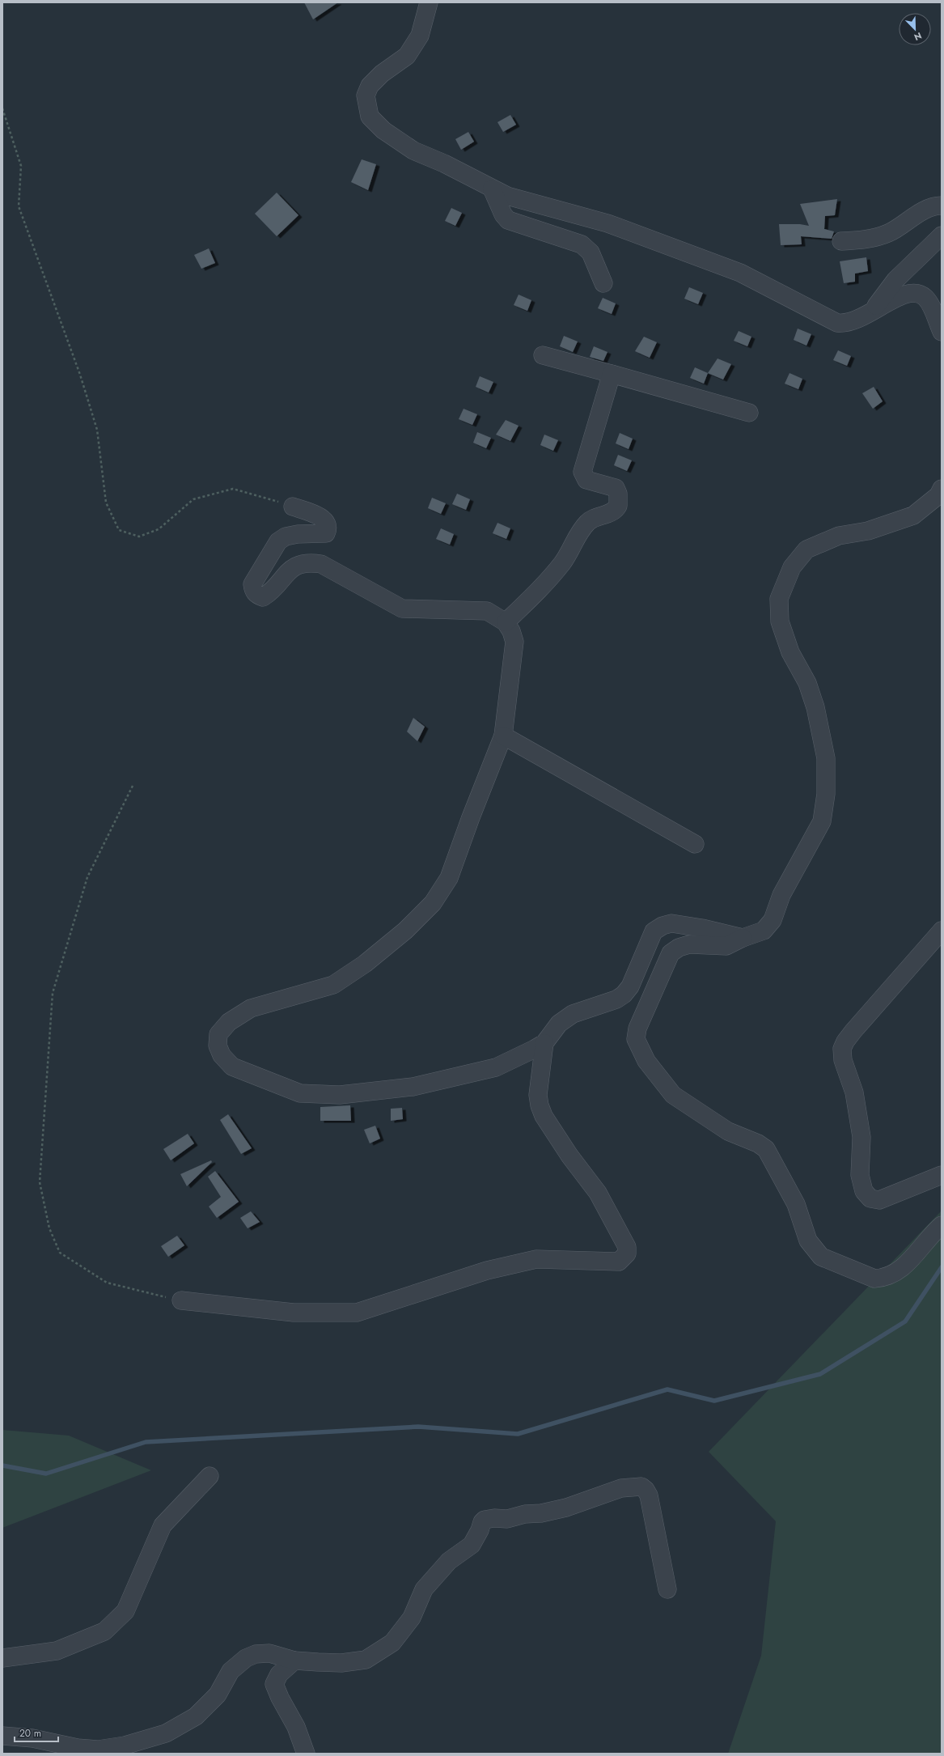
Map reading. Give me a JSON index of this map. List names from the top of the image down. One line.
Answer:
{"scale_bar":"20 m","north":"bottom right"}
